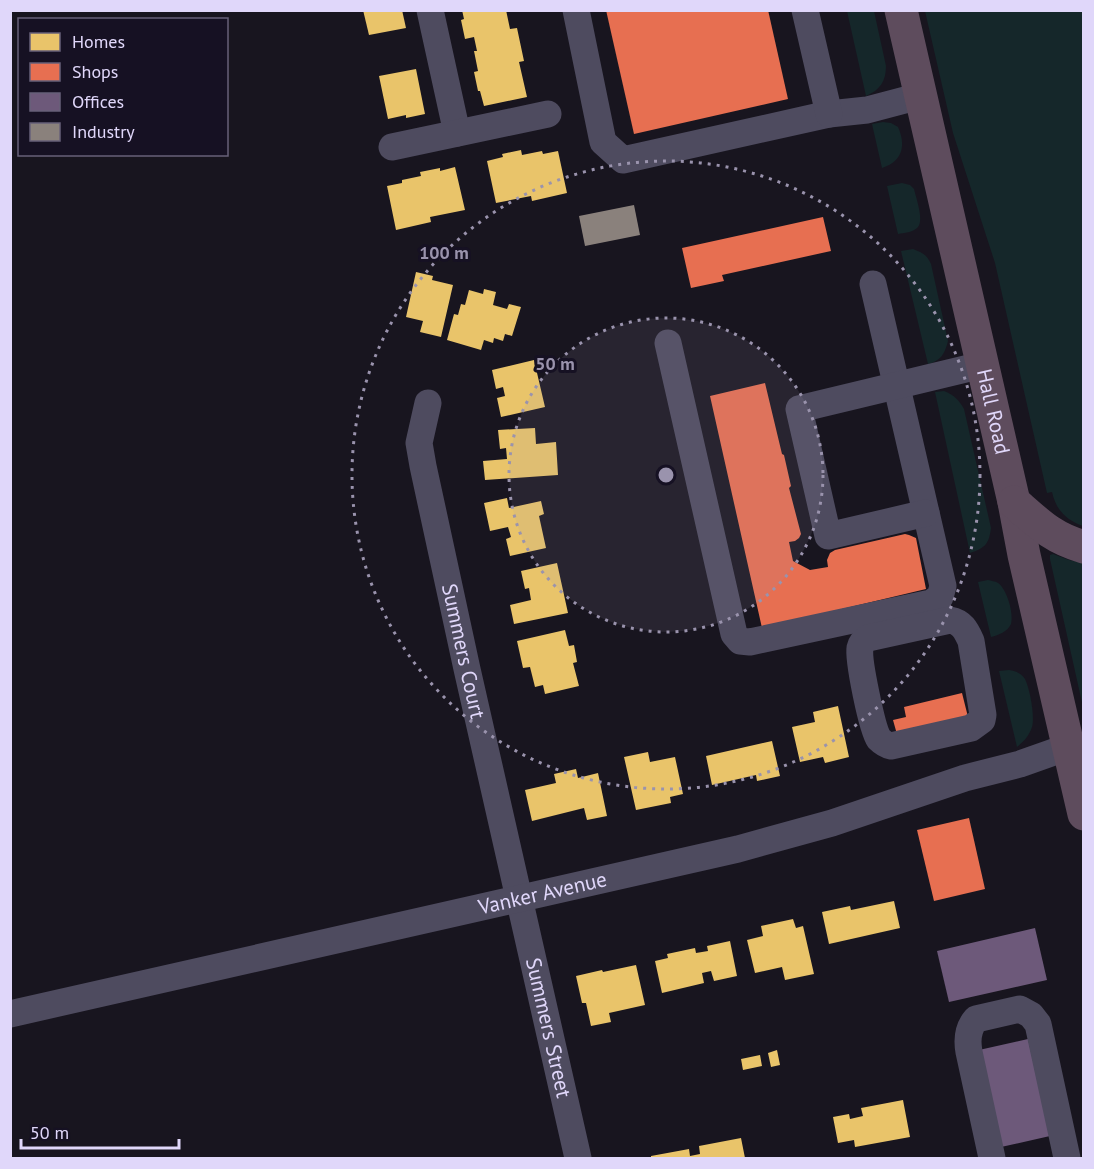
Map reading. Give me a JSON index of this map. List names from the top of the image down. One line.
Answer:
{"streets":{"highway":["Hall Road"],"street":["Summers Court","Vanker Avenue","Summers Street"]},"crossings":[["Hall Road","Vanker Avenue"],["Summers Court","Vanker Avenue"],["Summers Court","Summers Street"],["Vanker Avenue","Summers Street"]],"legend":["Homes","Shops","Offices","Industry"],"scale_bar":"50 m","rings":["100 m","50 m"]}
